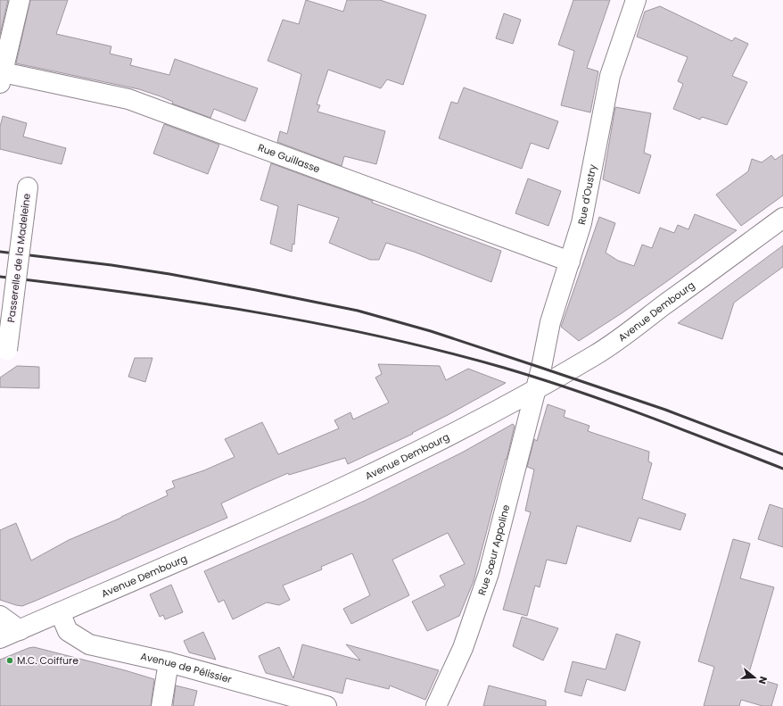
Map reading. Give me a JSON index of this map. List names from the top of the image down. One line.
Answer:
{"streets":{"street":["Rue Guillasse","Rue d'Oustry","Passerelle de la Madeleine","Avenue Dembourg","Rue Sœur Appoline","Avenue de Pélissier"]},"crossings":[["Rue Guillasse","Rue d'Oustry"],["Rue d'Oustry","Avenue Dembourg"],["Rue d'Oustry","Rue Sœur Appoline"],["Avenue Dembourg","Rue Sœur Appoline"],["Avenue Dembourg","Avenue de Pélissier"]],"places":["M.C. Coiffure"],"north":"right"}
